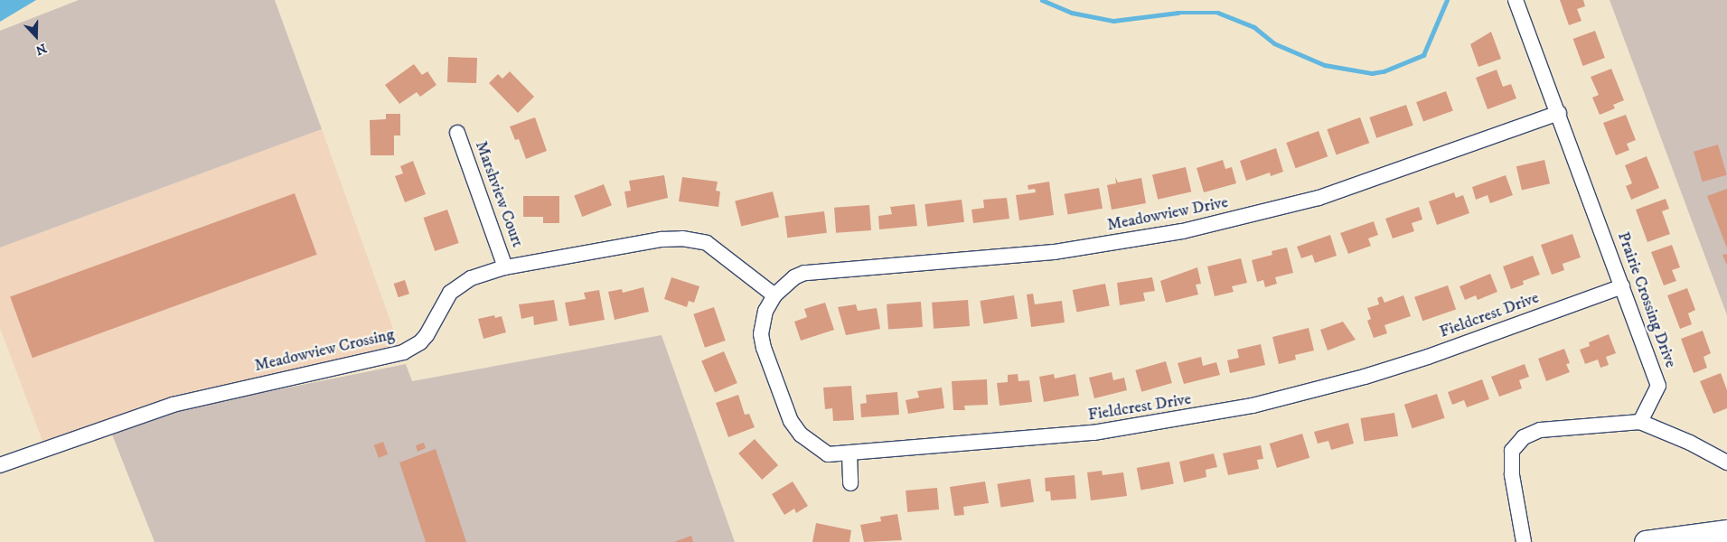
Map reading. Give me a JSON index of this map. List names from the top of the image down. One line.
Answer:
{"streets":{"street":["Marshview Court","Meadowview Drive","Prairie Crossing Drive","Fieldcrest Drive","Meadowview Crossing"]},"crossings":[["Marshview Court","Meadowview Crossing"],["Meadowview Drive","Prairie Crossing Drive"],["Meadowview Drive","Fieldcrest Drive"],["Meadowview Drive","Meadowview Crossing"],["Prairie Crossing Drive","Fieldcrest Drive"],["Fieldcrest Drive","Meadowview Crossing"]],"north":"bottom"}
